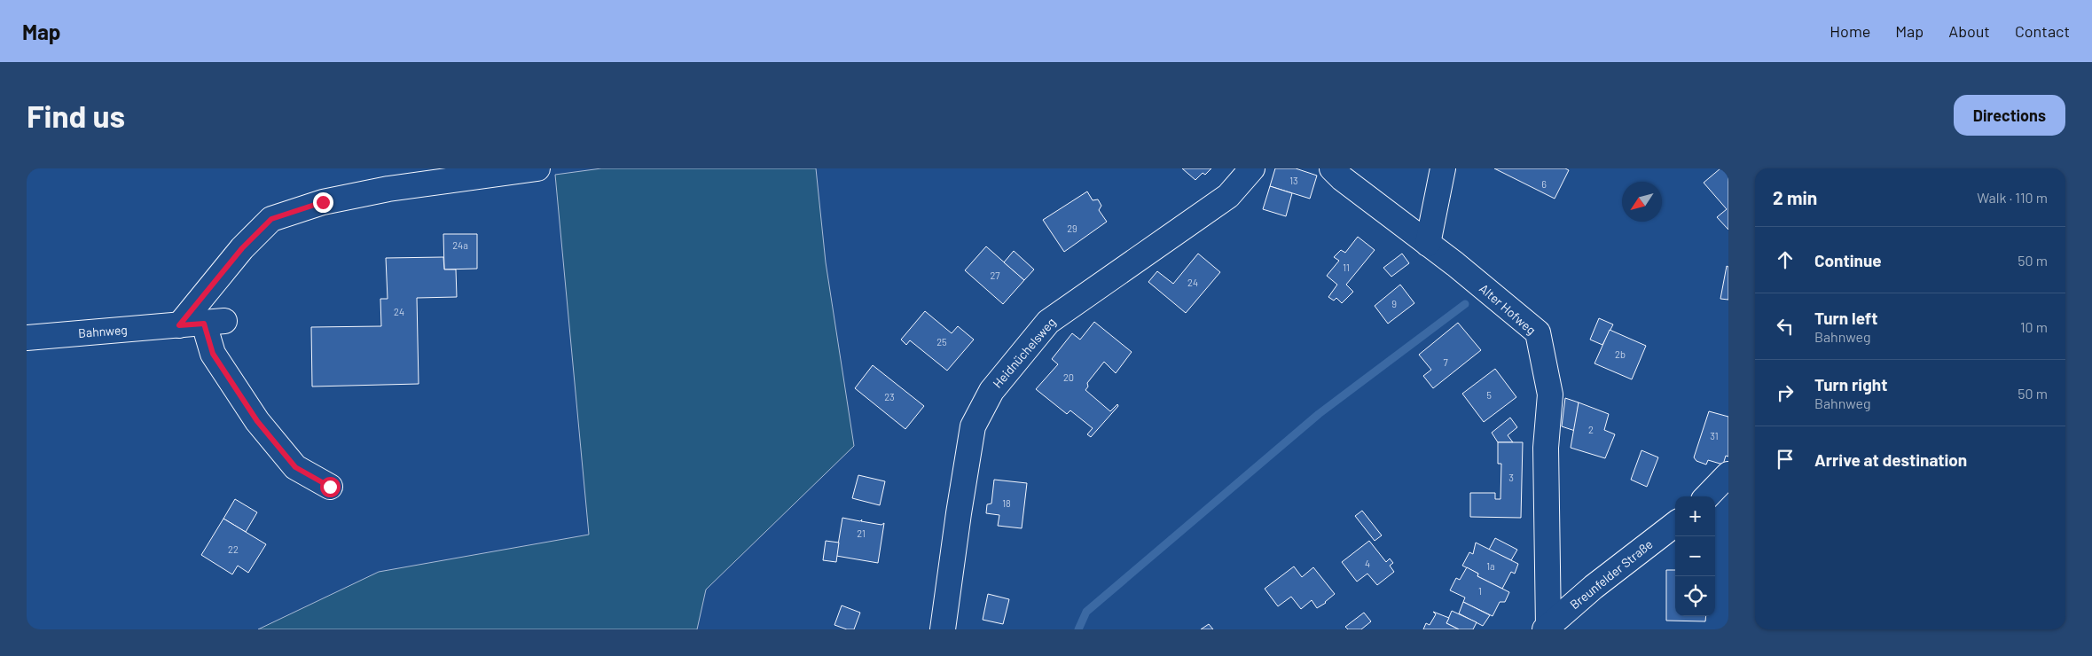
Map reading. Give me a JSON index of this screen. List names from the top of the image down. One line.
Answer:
{"streets":{"street":["Alter Hofweg","Bahnweg","Heidnüchelsweg","Breunfelder Straße"]},"crossings":[["Alter Hofweg","Breunfelder Straße"]],"house_numbers":["13","6","29","24a","11","27","24","9","24","25","2b","7","20","5","23","2","31","3","18","21","22","4","1a","1"],"north":"bottom left","page":{"header":"Map","nav":["Home","Map","About","Contact"],"buttons":"Directions","title":"Find us","heading":["2 min","Walk · 110 m"],"list":[["Continue","50 m"],["Turn left","Bahnweg","10 m"],["Turn right","Bahnweg","50 m"],"Arrive at destination"],"map_buttons":["+","−"]}}
